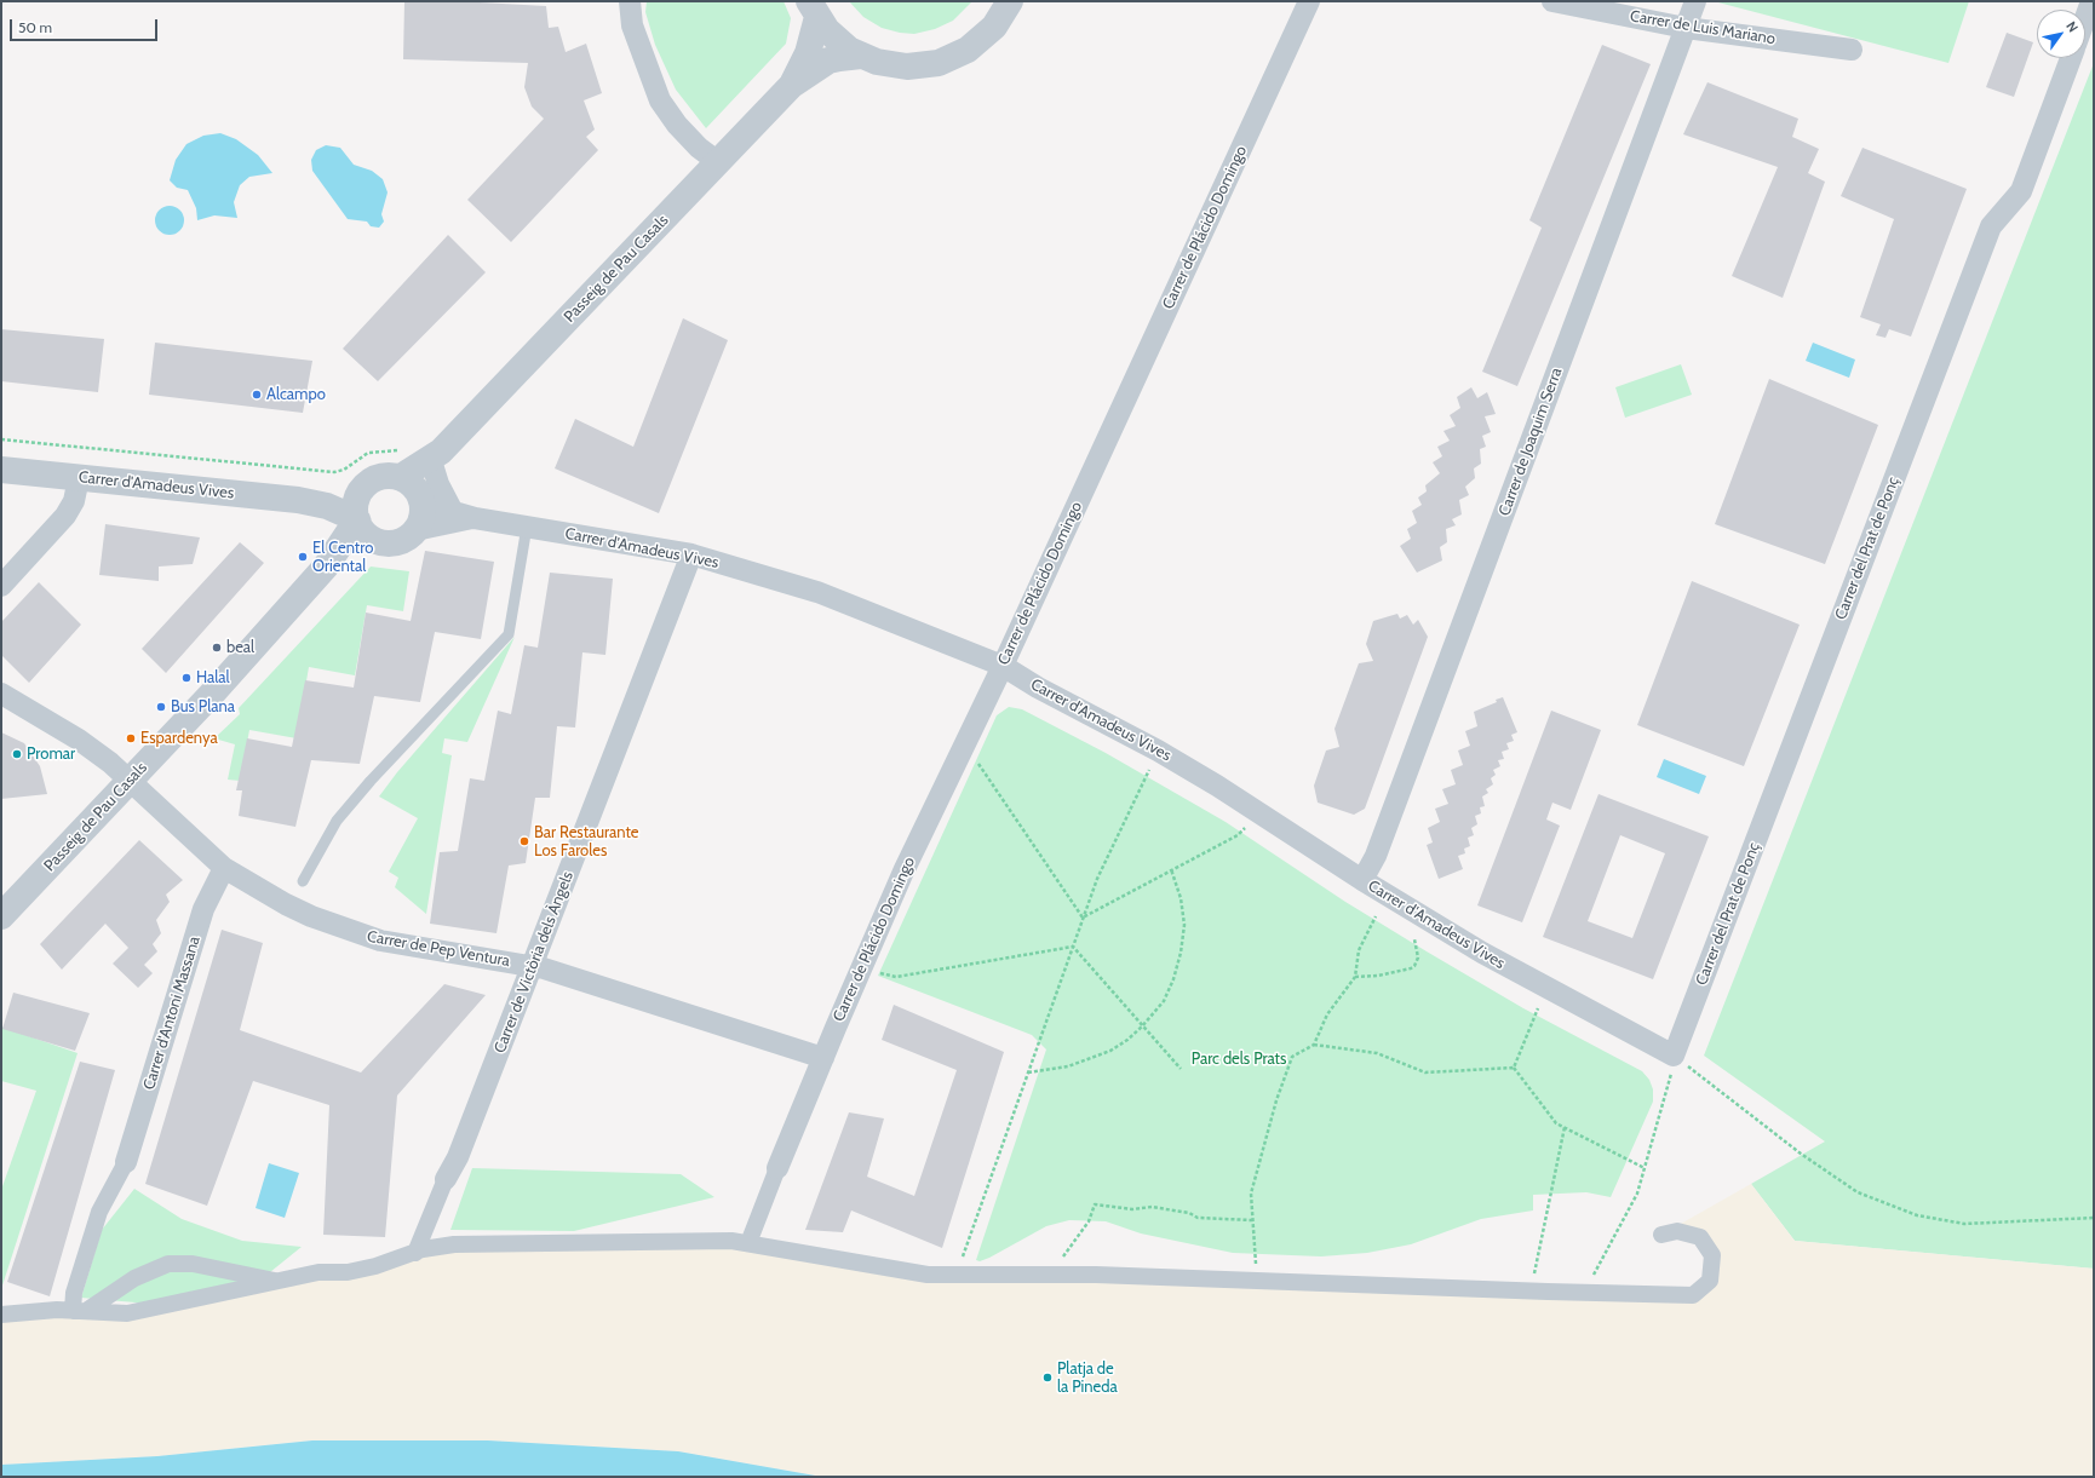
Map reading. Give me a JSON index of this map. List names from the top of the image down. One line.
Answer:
{"streets":{"street":["Carrer de Luis Mariano","Carrer de Plácido Domingo","Passeig de Pau Casals","Carrer de Joaquim Serra","Carrer d'Amadeus Vives","Carrer del Prat de Ponç","Carrer de Pep Ventura","Carrer de Victòria dels Àngels","Carrer d'Antoni Massana"]},"crossings":[["Carrer de Luis Mariano","Carrer de Joaquim Serra"],["Carrer de Plácido Domingo","Carrer d'Amadeus Vives"],["Carrer de Plácido Domingo","Carrer de Pep Ventura"],["Passeig de Pau Casals","Carrer d'Amadeus Vives"],["Passeig de Pau Casals","Carrer de Pep Ventura"],["Carrer de Joaquim Serra","Carrer d'Amadeus Vives"],["Carrer d'Amadeus Vives","Carrer del Prat de Ponç"],["Carrer d'Amadeus Vives","Carrer de Victòria dels Àngels"],["Carrer de Pep Ventura","Carrer de Victòria dels Àngels"],["Carrer de Pep Ventura","Carrer d'Antoni Massana"]],"parks":["Parc dels Prats"],"places":["Alcampo","El Centro Oriental","beal","Halal","Bus Plana","Espardenya","Promar","Bar Restaurante Los Faroles","Platja de la Pineda"],"scale_bar":"50 m","north":"top right"}
